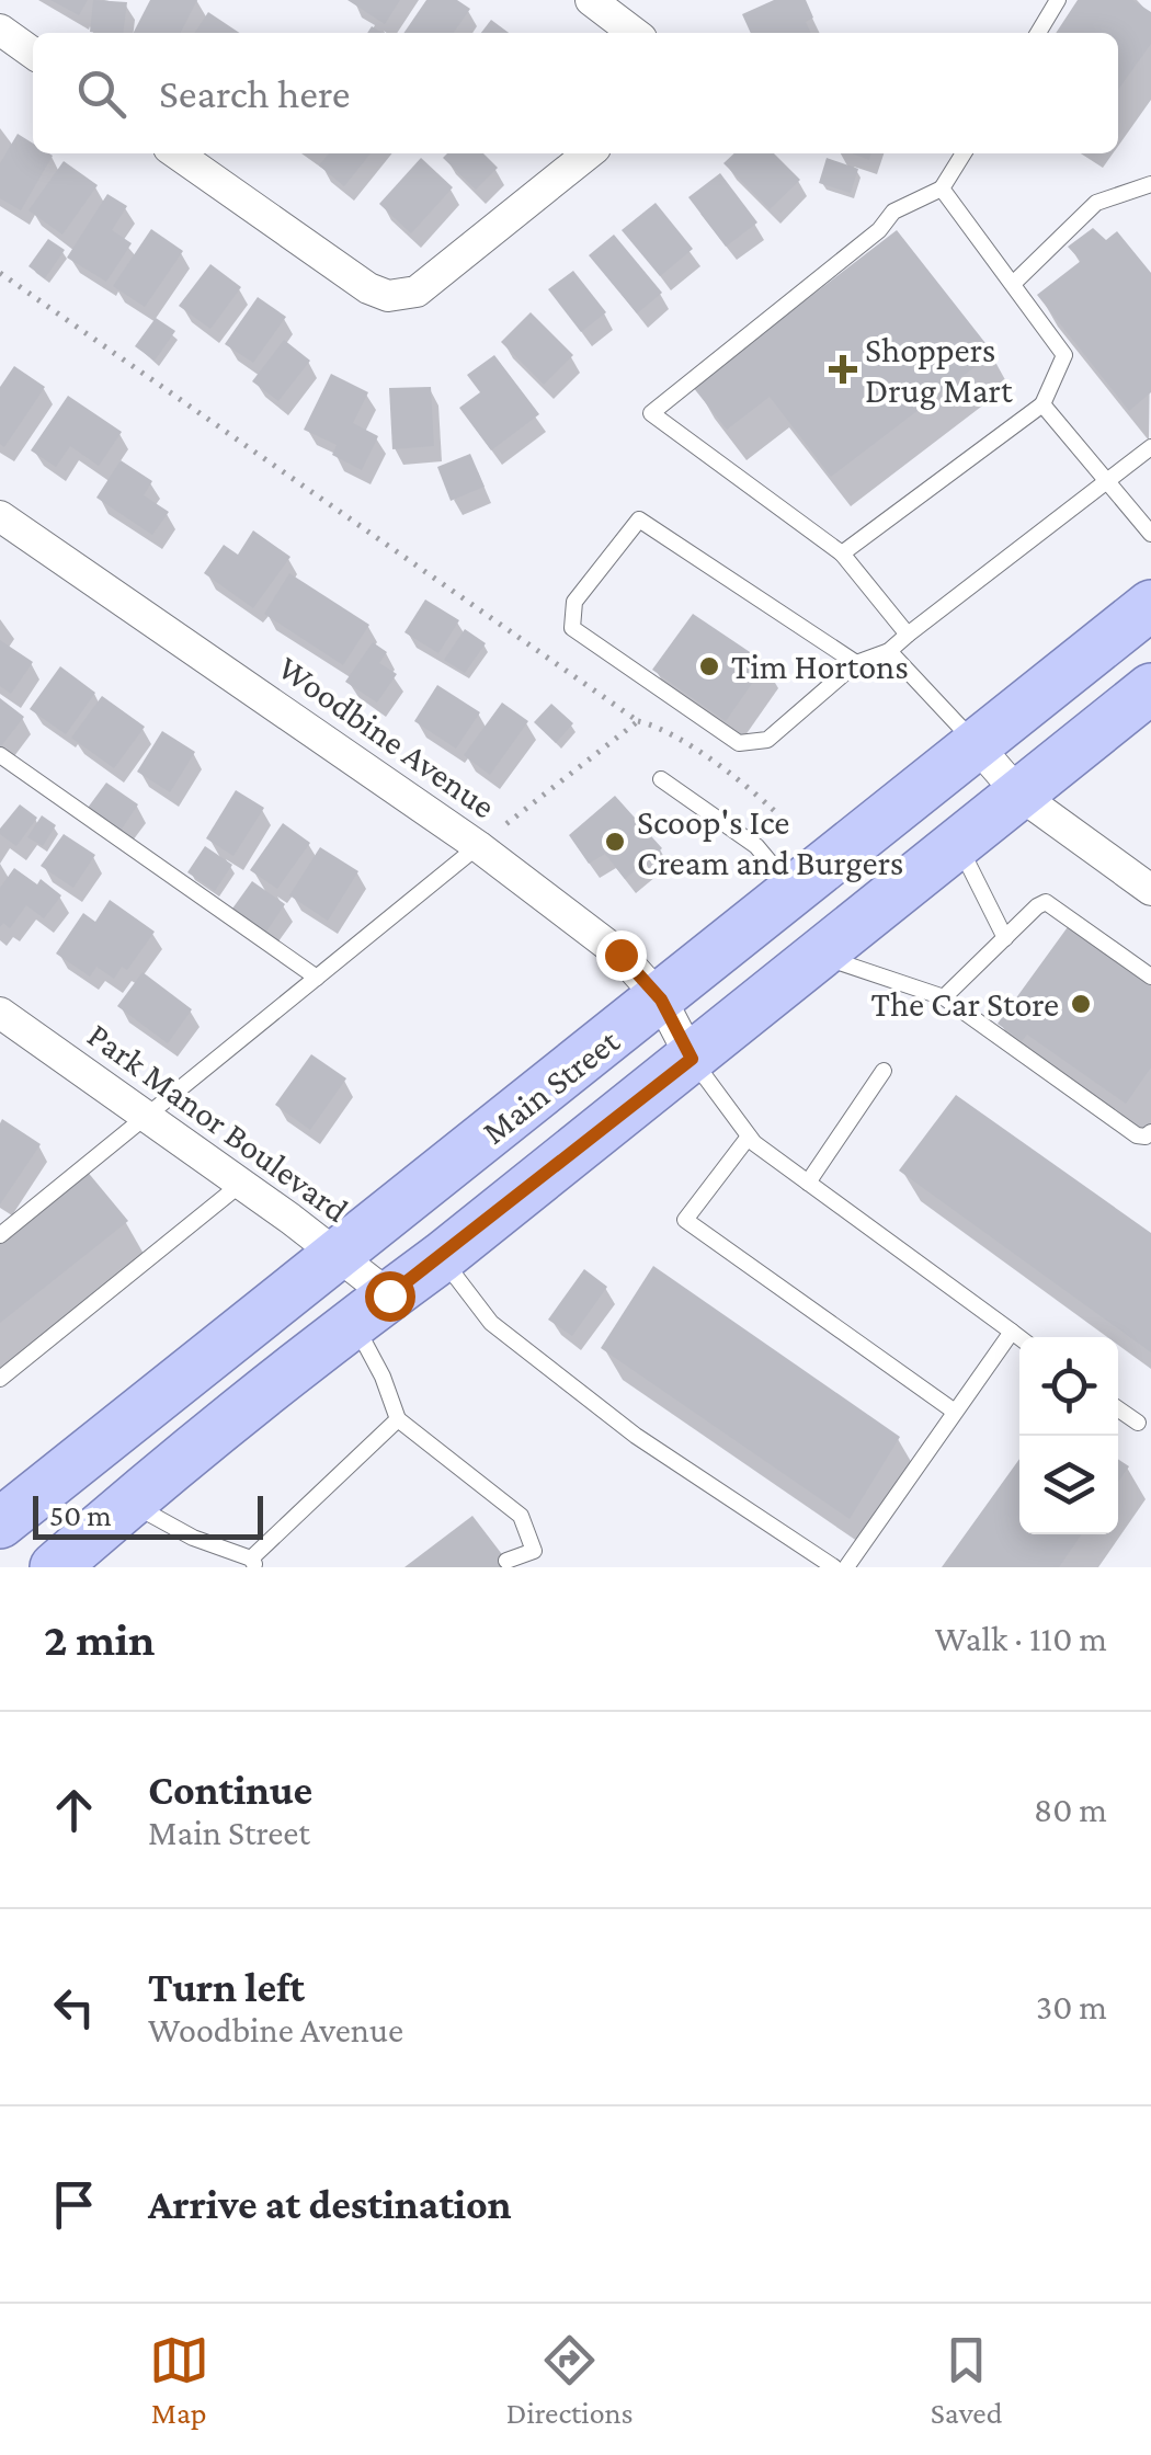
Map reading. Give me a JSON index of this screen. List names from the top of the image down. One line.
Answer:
{"streets":{"main road":["Main Street"],"street":["Woodbine Avenue","Park Manor Boulevard"]},"crossings":[["Woodbine Avenue","Main Street"],["Main Street","Park Manor Boulevard"]],"places":{"health":["Shoppers Drug Mart"],"other":["Tim Hortons","Scoop's Ice Cream and Burgers","The Car Store"]},"scale_bar":"50 m","page":{"search":"Search here","scale":"50 m","heading":["2 min","Walk · 110 m"],"list":[["Continue","Main Street","80 m"],["Turn left","Woodbine Avenue","30 m"],"Arrive at destination"],"nav":["Map","Directions","Saved"]}}
